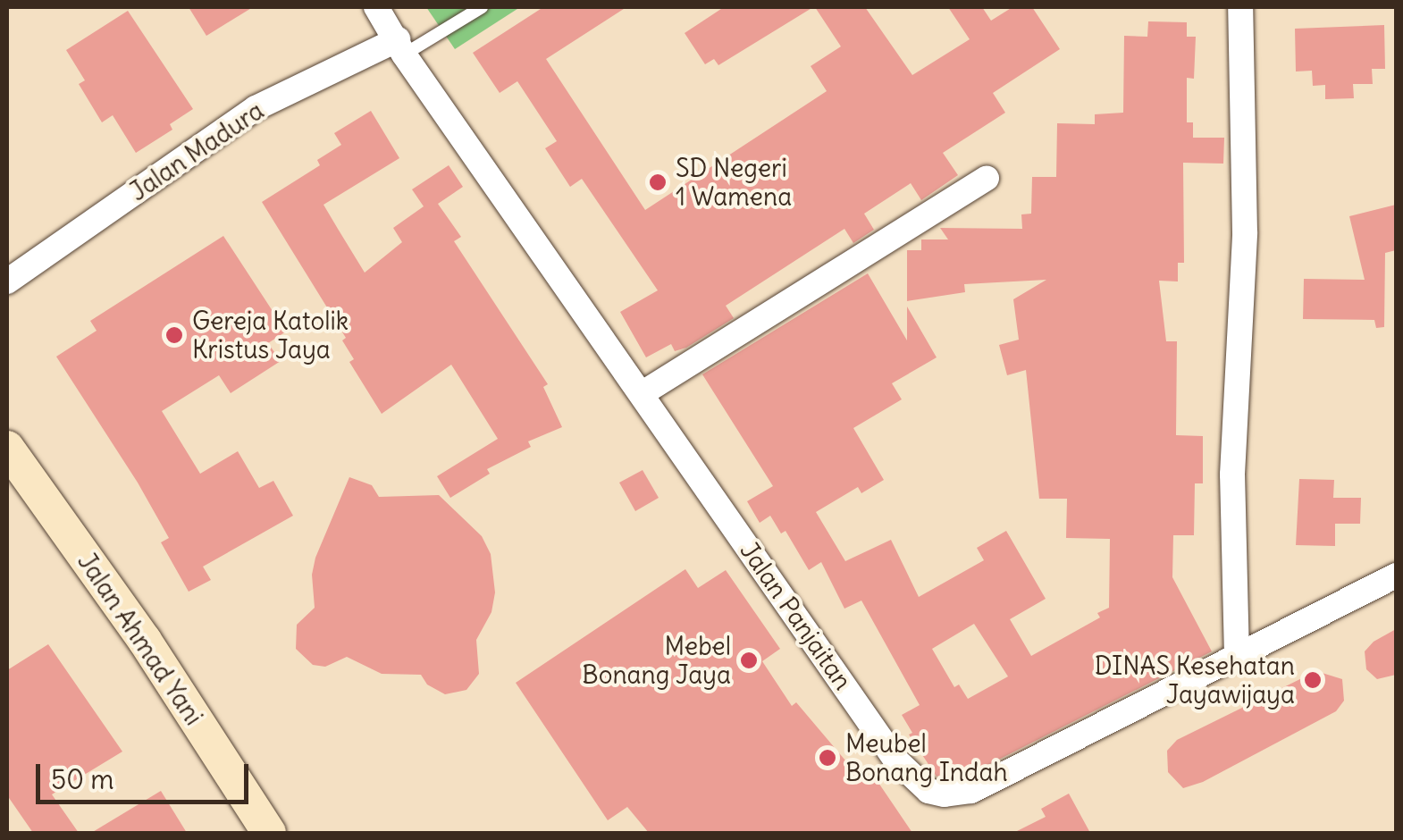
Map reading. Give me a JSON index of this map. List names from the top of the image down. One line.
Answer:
{"streets":{"main road":["Jalan Ahmad Yani"],"street":["Jalan Madura","Jalan Panjaitan"]},"crossings":[["Jalan Madura","Jalan Panjaitan"]],"places":["SD Negeri 1 Wamena","Gereja Katolik Kristus Jaya","Mebel Bonang Jaya","DINAS Kesehatan Jayawijaya","Meubel Bonang Indah"],"scale_bar":"50 m"}
